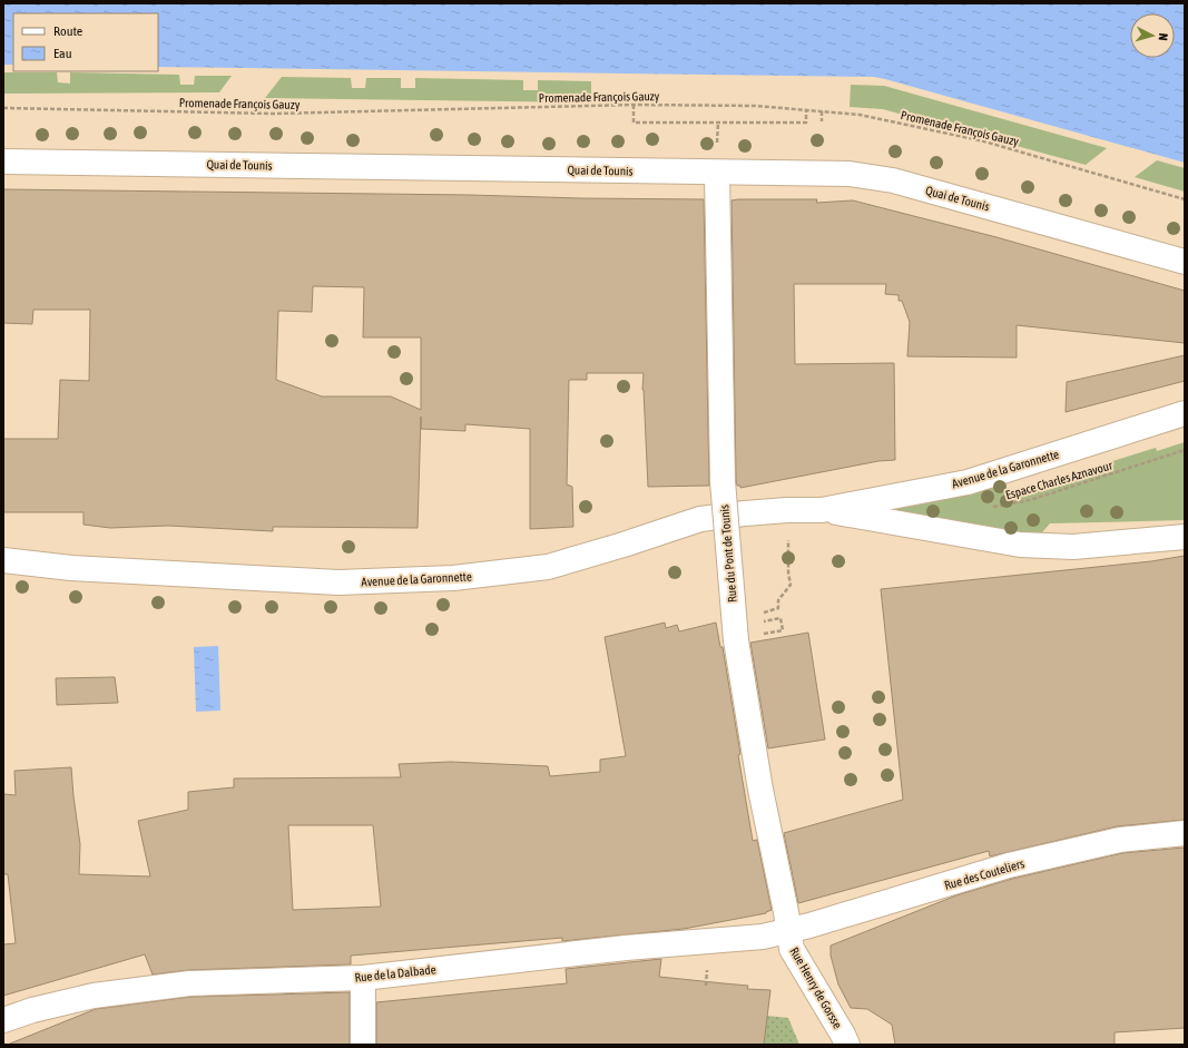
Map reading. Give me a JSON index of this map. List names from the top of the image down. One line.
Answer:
{"streets":{"street":["Quai de Tounis","Avenue de la Garonnette","Rue du Pont de Tounis","Rue des Couteliers","Rue de la Dalbade","Rue Henry de Gorsse"],"path":["Promenade François Gauzy","Espace Charles Aznavour"]},"crossings":[["Quai de Tounis","Rue du Pont de Tounis"],["Rue du Pont de Tounis","Rue des Couteliers"],["Rue du Pont de Tounis","Rue de la Dalbade"],["Rue du Pont de Tounis","Rue Henry de Gorsse"],["Rue des Couteliers","Rue de la Dalbade"],["Rue des Couteliers","Rue Henry de Gorsse"],["Rue de la Dalbade","Rue Henry de Gorsse"]],"legend":["Route","Eau"],"north":"right"}
